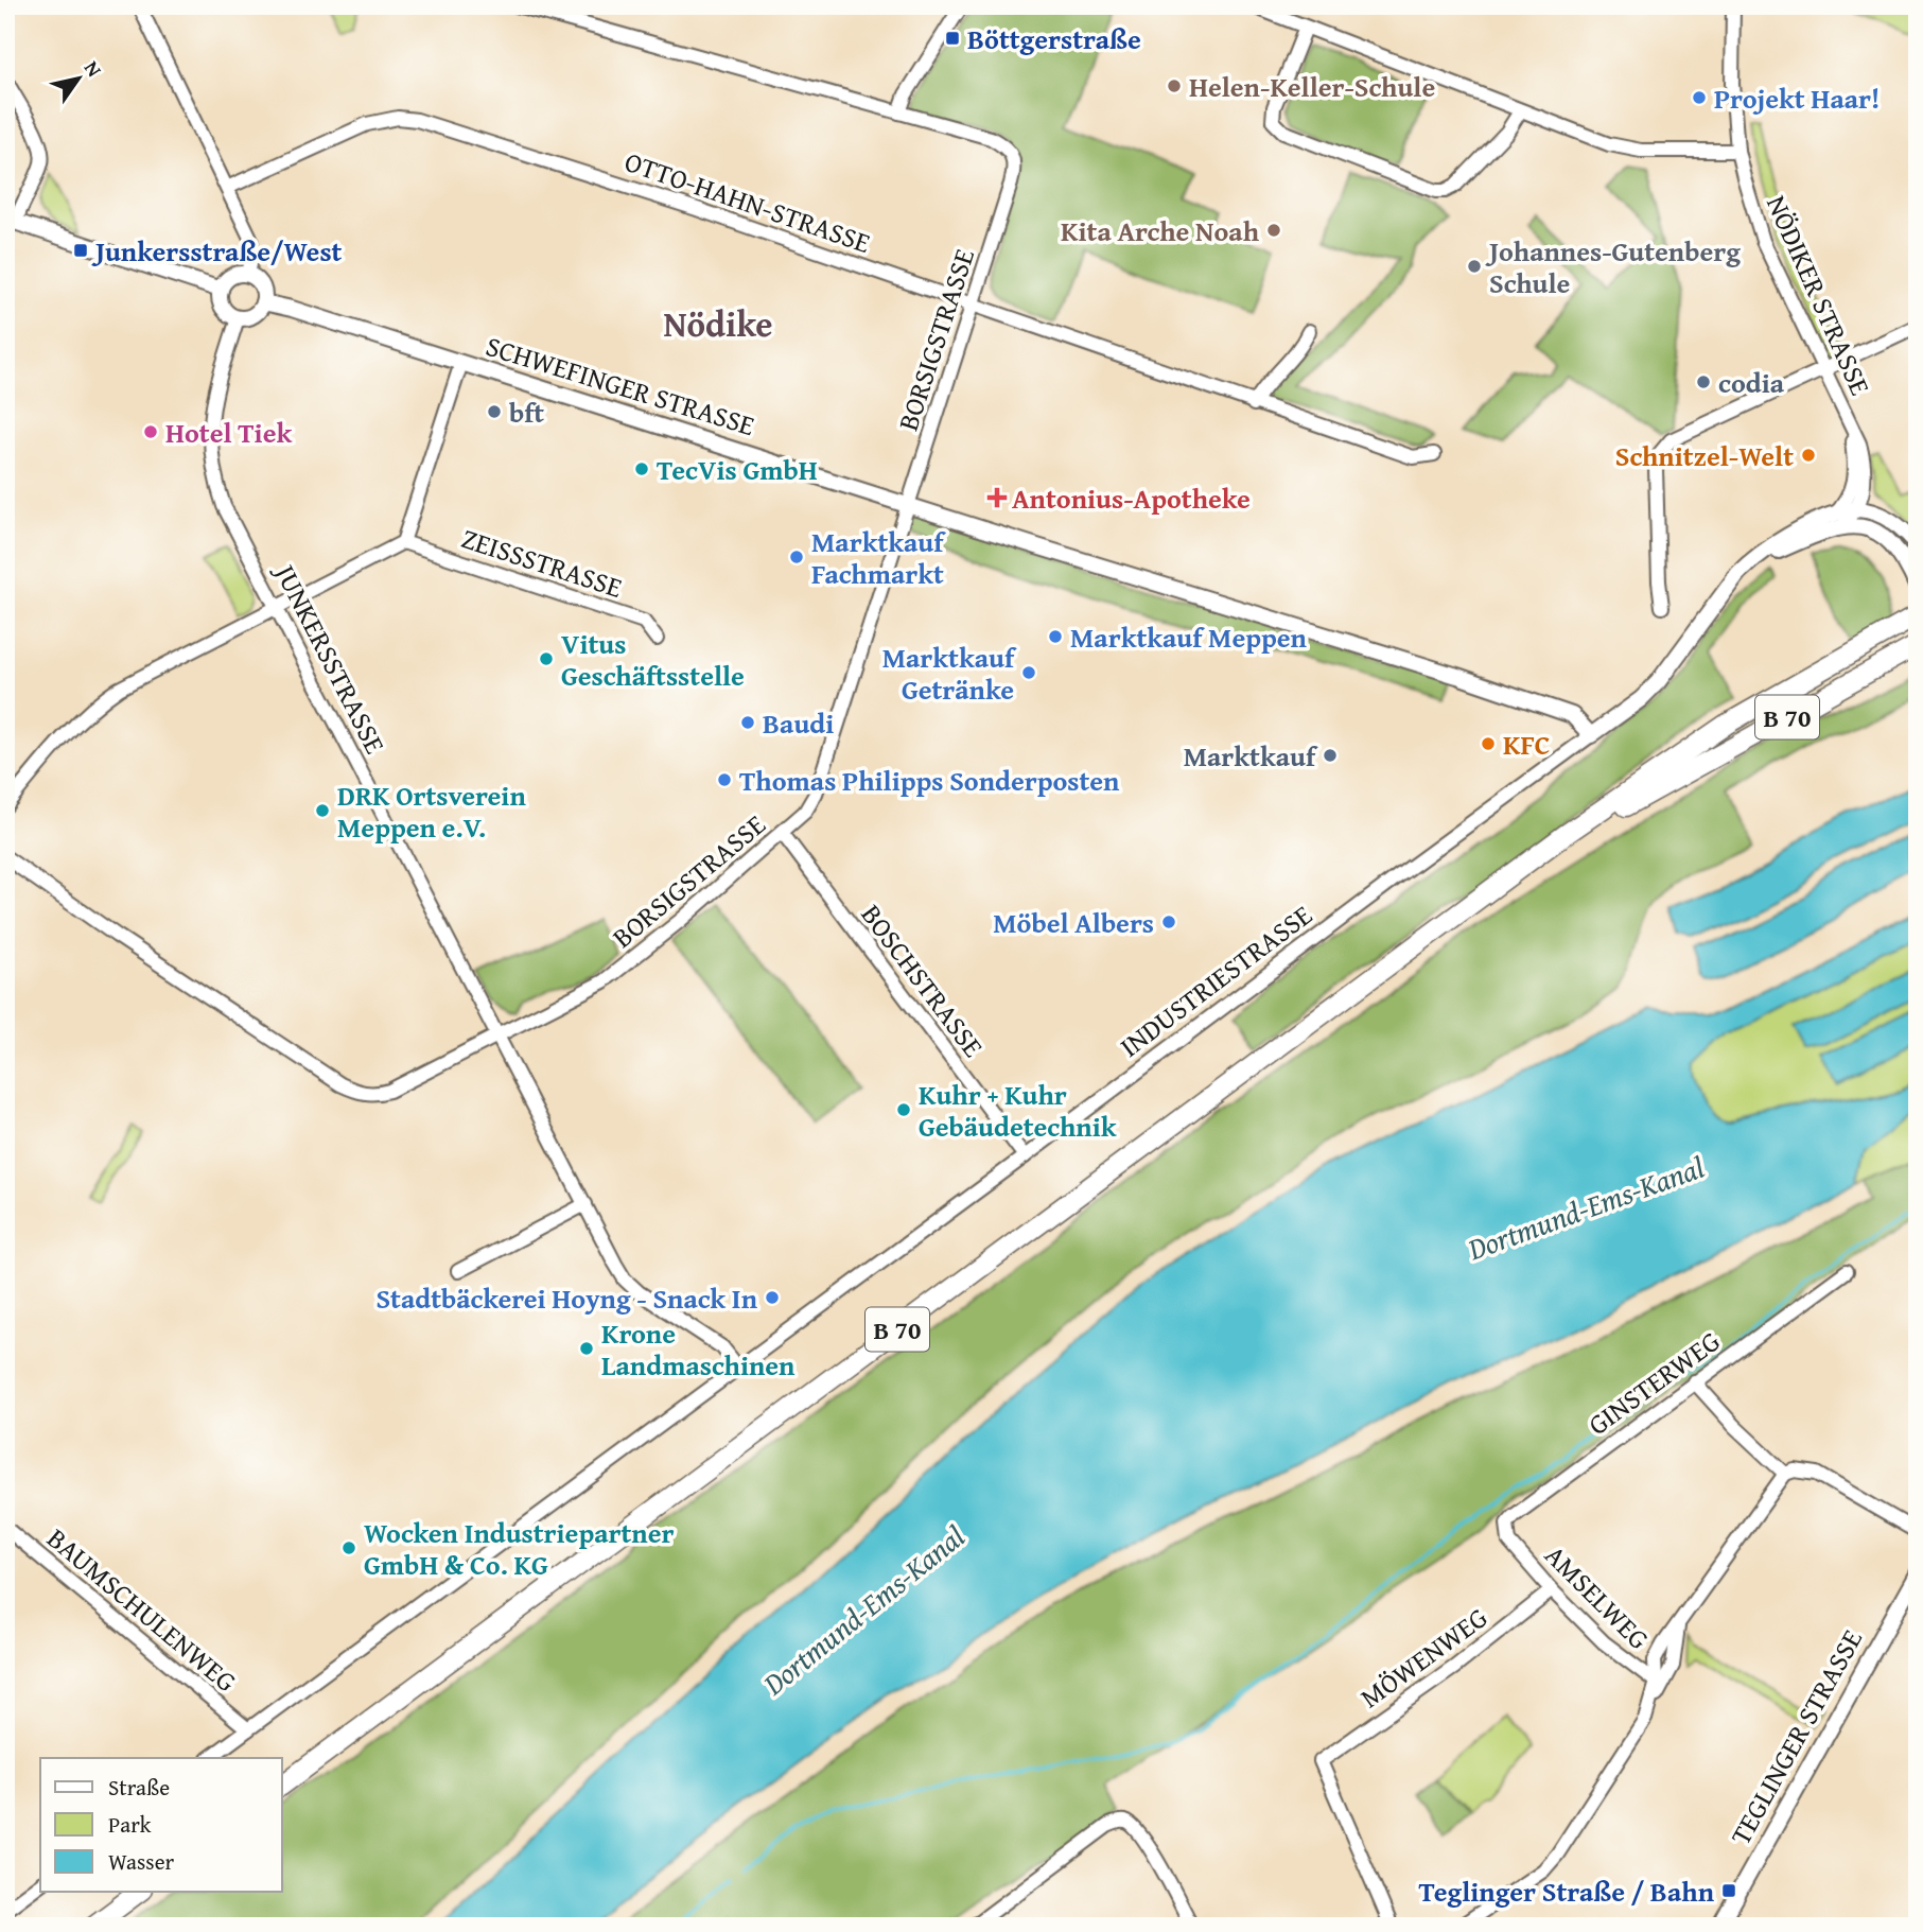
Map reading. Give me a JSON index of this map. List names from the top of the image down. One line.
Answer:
{"streets":{"main road":["B 70"],"street":["OTTO-HAHN-STRASSE","NÖDIKER STRASSE","BORSIGSTRASSE","SCHWEFINGER STRASSE","ZEISSSTRASSE","JUNKERSSTRASSE","BOSCHSTRASSE","INDUSTRIESTRASSE","GINSTERWEG","AMSELWEG","BAUMSCHULENWEG","MÖWENWEG","TEGLINGER STRASSE"]},"crossings":[["OTTO-HAHN-STRASSE","BORSIGSTRASSE"],["NÖDIKER STRASSE","INDUSTRIESTRASSE"],["BORSIGSTRASSE","SCHWEFINGER STRASSE"],["BORSIGSTRASSE","JUNKERSSTRASSE"],["BORSIGSTRASSE","BOSCHSTRASSE"],["SCHWEFINGER STRASSE","JUNKERSSTRASSE"],["SCHWEFINGER STRASSE","INDUSTRIESTRASSE"],["JUNKERSSTRASSE","INDUSTRIESTRASSE"],["BOSCHSTRASSE","INDUSTRIESTRASSE"],["INDUSTRIESTRASSE","BAUMSCHULENWEG"],["GINSTERWEG","AMSELWEG"],["AMSELWEG","MÖWENWEG"]],"districts":["Nödike"],"water":["Dortmund-Ems-Kanal"],"places":{"transit":["Böttgerstraße","Junkersstraße/West","Teglinger Straße / Bahn"],"other":["Helen-Keller-Schule","Projekt Haar!","Kita Arche Noah","Johannes-Gutenberg Schule","codia","bft","Hotel Tiek","Schnitzel-Welt","TecVis GmbH","Marktkauf Fachmarkt","Marktkauf Meppen","Vitus Geschäftsstelle","Marktkauf Getränke","Baudi","KFC","Marktkauf","Thomas Philipps Sonderposten","DRK Ortsverein Meppen e.V.","Möbel Albers","Kuhr + Kuhr Gebäudetechnik","Stadtbäckerei Hoyng - Snack In","Krone Landmaschinen","Wocken Industriepartner GmbH & Co. KG"],"health":["Antonius-Apotheke"]},"legend":["Straße","Park","Wasser"],"north":"top right"}
